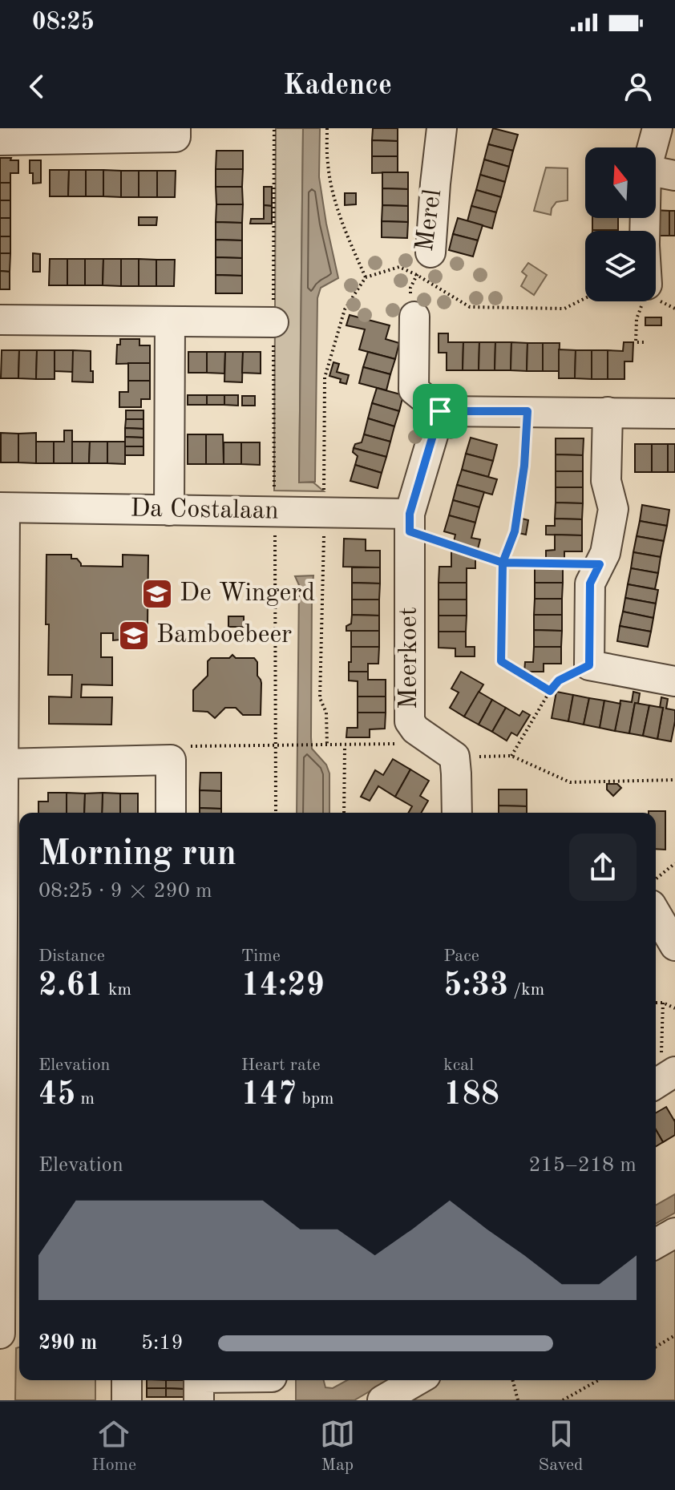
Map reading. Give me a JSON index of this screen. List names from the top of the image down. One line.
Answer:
{"streets":{"street":["Merel","Da Costalaan","Meerkoet"]},"crossings":[["Da Costalaan","Meerkoet"]],"places":{"school or university":["De Wingerd","Bamboebeer"]},"north":"top","page":{"status":"08:25","header":"Kadence","heading":["Morning run","08:25 · 9 × 290 m"],"stats":[["Distance","2.61 km"],["Time","14:29"],["Pace","5:33 /km"],["Elevation","45 m"],["Heart rate","147 bpm"],["kcal","188"]],"chart":["Elevation","215–218 m"],"list":[{"name":"290 m","note":"5:19"}],"tabs":["Home","Map","Saved"]}}
